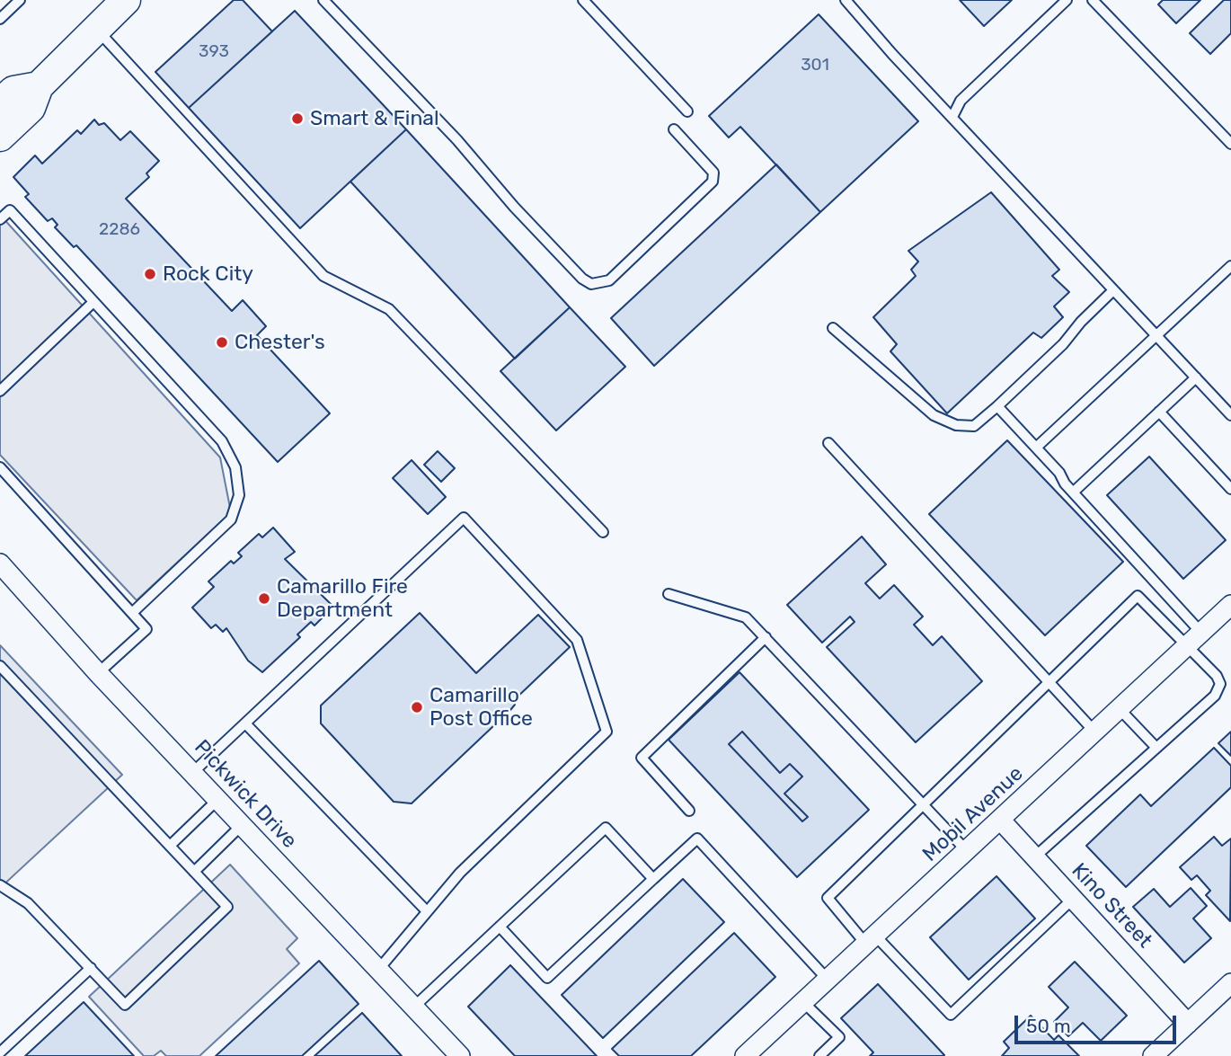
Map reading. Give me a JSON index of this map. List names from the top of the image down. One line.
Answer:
{"streets":{"street":["Pickwick Drive","Mobil Avenue","Kino Street"]},"crossings":[["Mobil Avenue","Kino Street"]],"places":["Smart & Final","Rock City","Chester's","Camarillo Fire Department","Camarillo Post Office"],"house_numbers":["393","301","2286"],"scale_bar":"50 m"}
